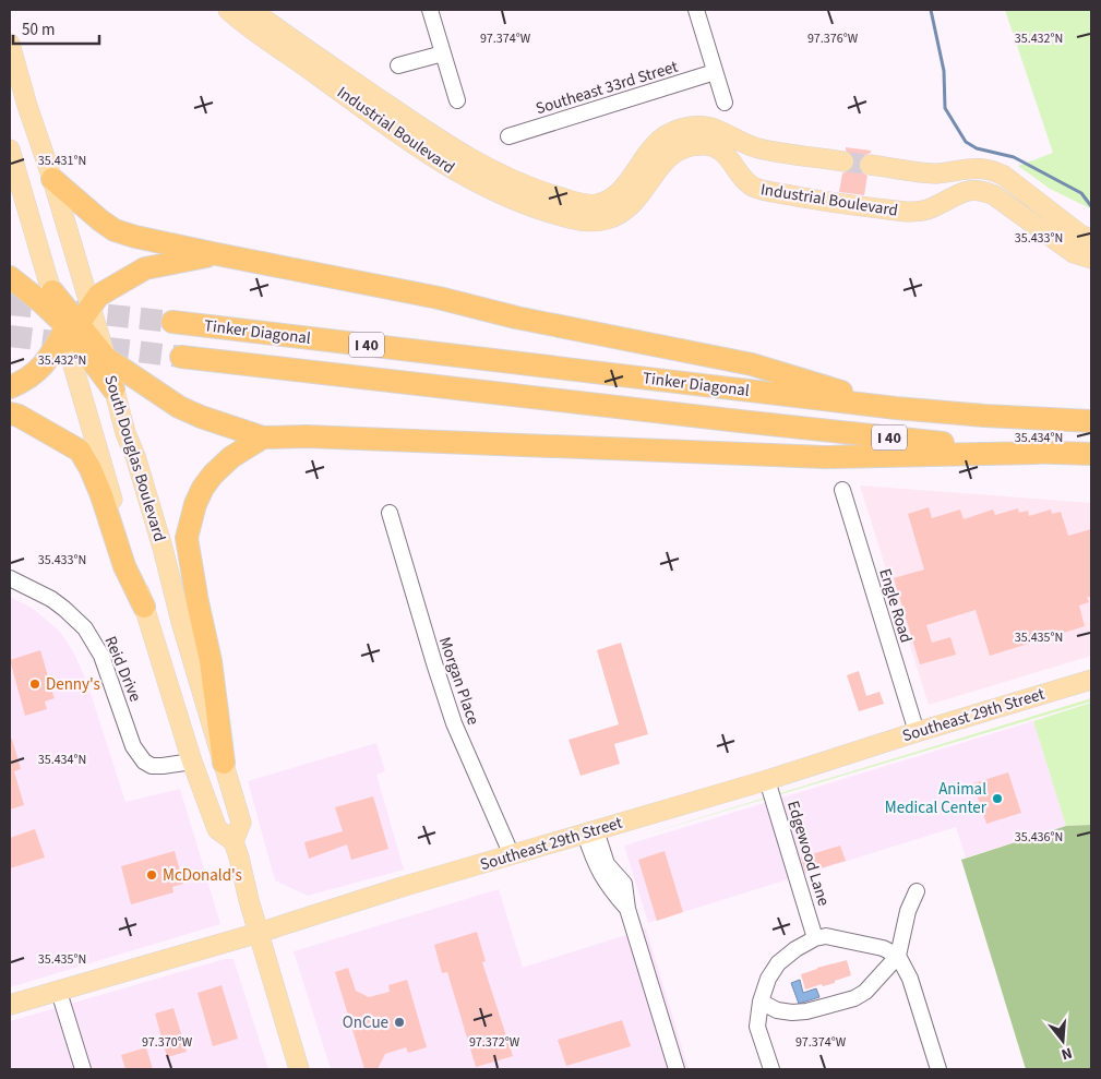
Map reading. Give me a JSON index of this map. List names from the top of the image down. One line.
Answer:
{"streets":{"highway":["Tinker Diagonal","I 40"],"main road":["Industrial Boulevard","South Douglas Boulevard","Southeast 29th Street"],"street":["Southeast 33rd Street","Engle Road","Reid Drive","Morgan Place","Edgewood Lane"]},"crossings":[["South Douglas Boulevard","Reid Drive"],["South Douglas Boulevard","Southeast 29th Street"],["Engle Road","Southeast 29th Street"],["Morgan Place","Southeast 29th Street"],["Southeast 29th Street","Edgewood Lane"]],"places":["Denny's","Animal Medical Center","McDonald's","OnCue"],"scale_bar":"50 m","north":"bottom","coordinates":["35.432°N","97.374°W","97.376°W","35.431°N","35.433°N","35.434°N","35.435°N","35.436°N","97.370°W","97.372°W"]}
